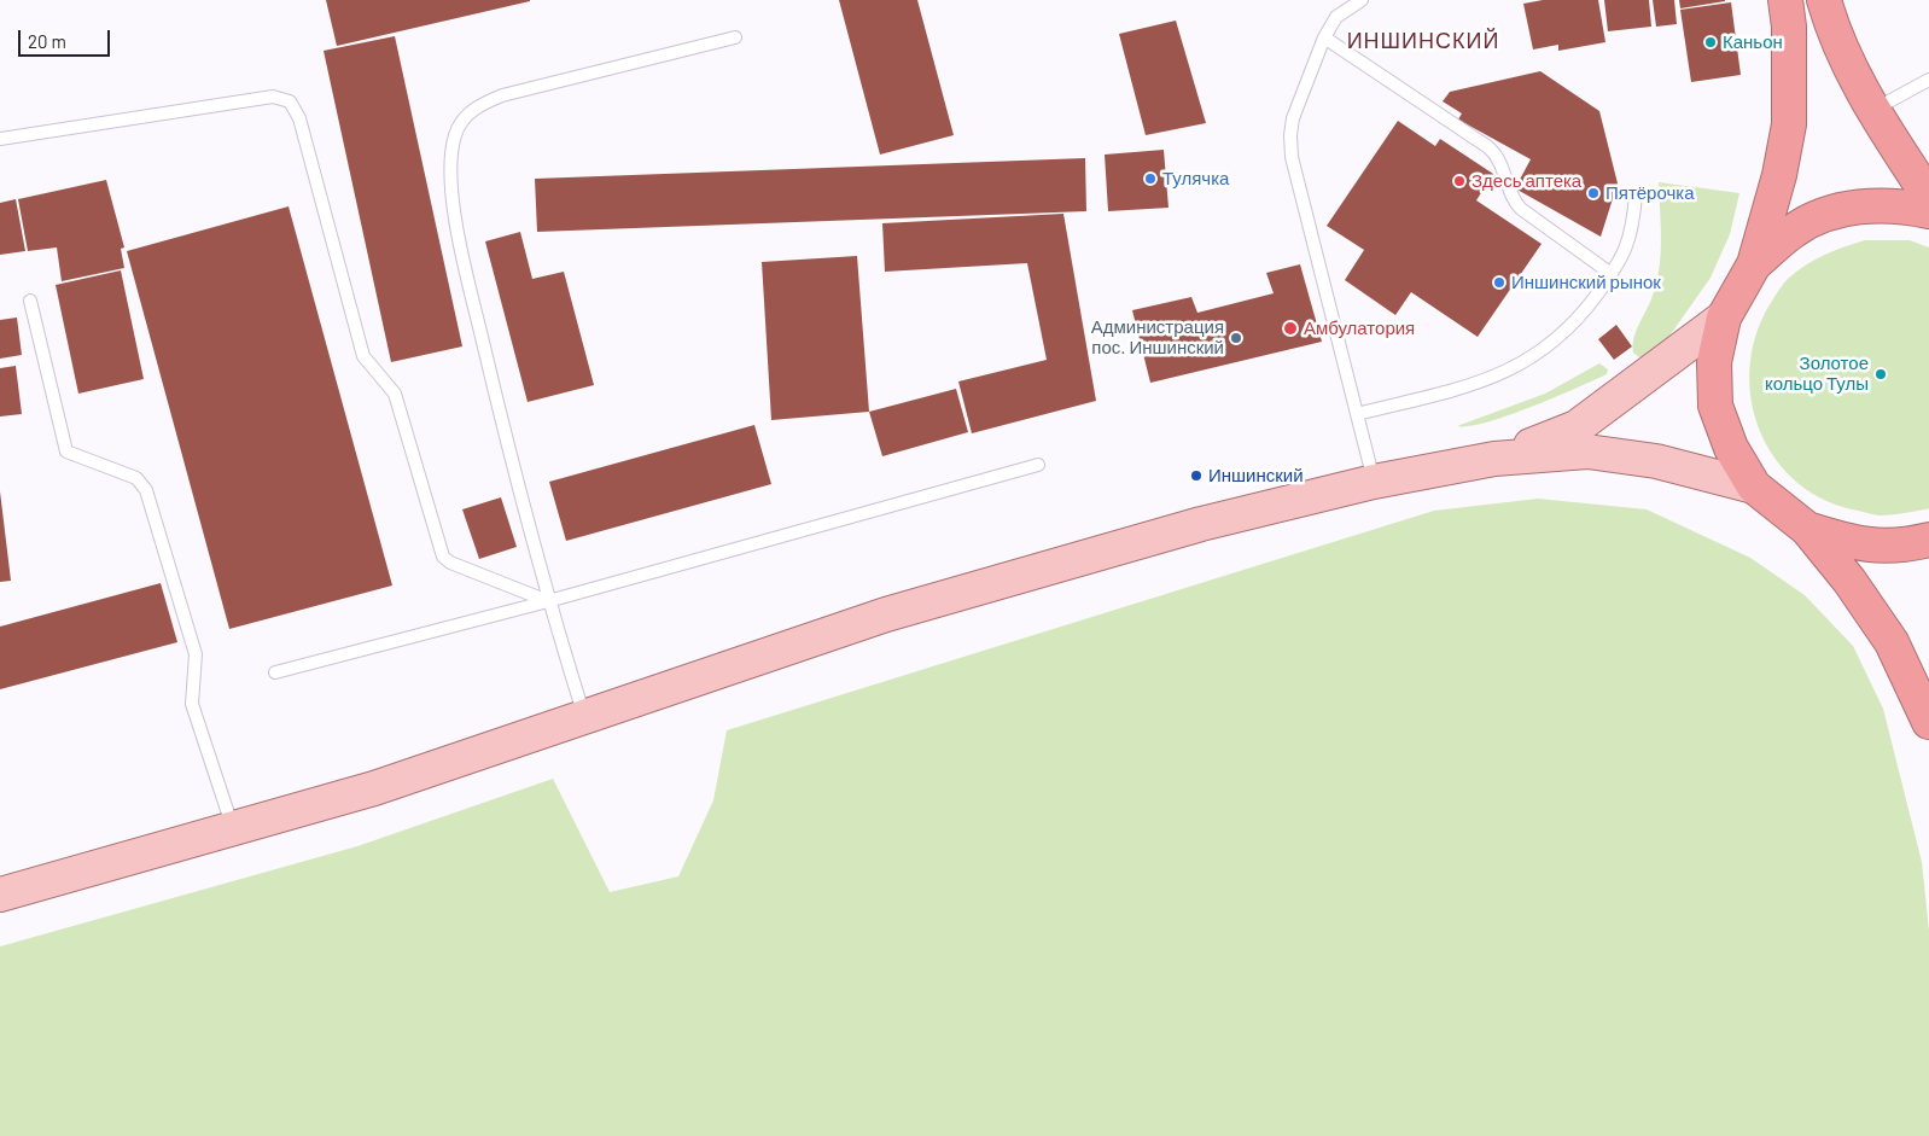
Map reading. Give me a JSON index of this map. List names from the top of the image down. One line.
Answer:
{"districts":["ИНШИНСКИЙ"],"places":["Каньон","Тулячка","Здесь аптека","Пятёрочка","Иншинский рынок","Амбулатория","Администрация пос. Иншинский","Золотое кольцо Тулы","Иншинский"],"scale_bar":"20 m"}
